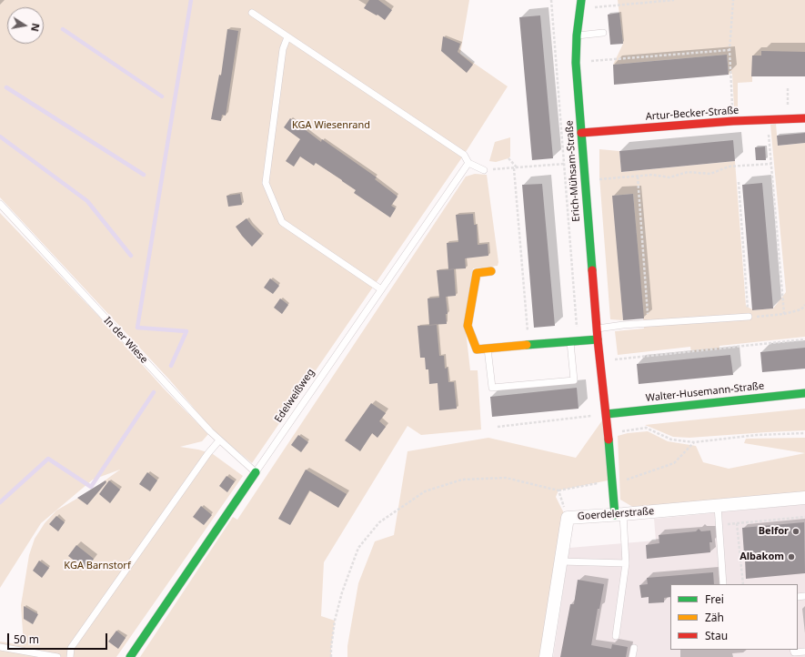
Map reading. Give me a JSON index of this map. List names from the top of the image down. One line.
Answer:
{"streets":{"street":["Artur-Becker-Straße","Erich-Mühsam-Straße","Walter-Husemann-Straße","Edelweißweg","Goerdelerstraße"],"lane":["In der Wiese"]},"crossings":[["Artur-Becker-Straße","Erich-Mühsam-Straße"],["Erich-Mühsam-Straße","Walter-Husemann-Straße"],["Erich-Mühsam-Straße","Goerdelerstraße"],["In der Wiese","Edelweißweg"]],"parks":["KGA Wiesenrand","KGA Barnstorf"],"places":["Belfor","Albakom"],"legend":["Frei","Zäh","Stau"],"scale_bar":"50 m","north":"right"}
